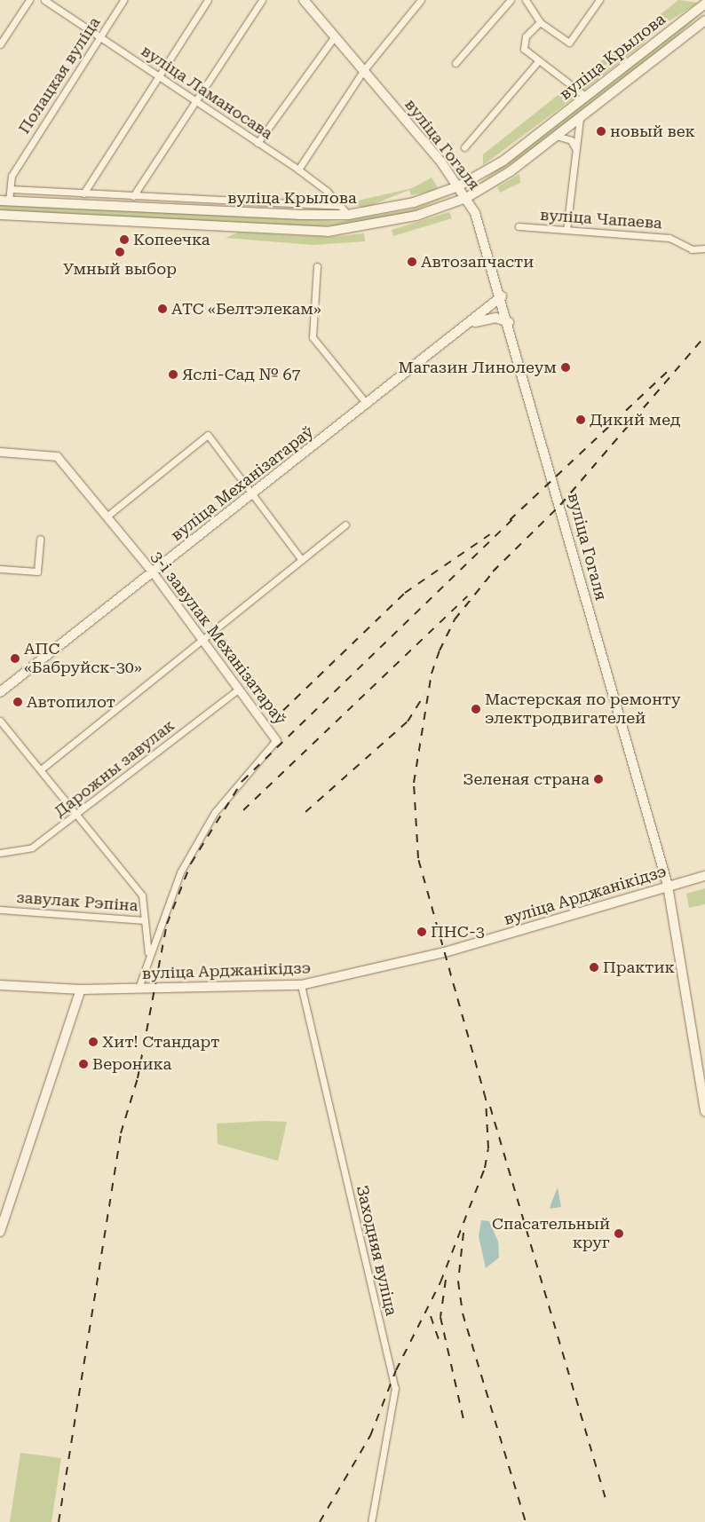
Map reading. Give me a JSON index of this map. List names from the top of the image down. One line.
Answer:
{"streets":{"main road":["вуліца Крылова","вуліца Гогаля","вуліца Механізатараў","вуліца Арджанікідзэ"],"street":["Полацкая вуліца","вуліца Ламаносава","вуліца Чапаева","3-і завулак Механізатараў","Дарожны завулак","завулак Рэпіна","Заходняя вуліца"]},"crossings":[["вуліца Крылова","Полацкая вуліца"],["вуліца Крылова","вуліца Ламаносава"],["вуліца Крылова","вуліца Гогаля"],["Полацкая вуліца","вуліца Ламаносава"],["вуліца Гогаля","вуліца Механізатараў"],["вуліца Гогаля","вуліца Арджанікідзэ"],["вуліца Механізатараў","3-і завулак Механізатараў"],["3-і завулак Механізатараў","Дарожны завулак"],["3-і завулак Механізатараў","вуліца Арджанікідзэ"],["3-і завулак Механізатараў","завулак Рэпіна"],["вуліца Арджанікідзэ","Заходняя вуліца"]],"places":["новый век","Копеечка","Умный выбор","Автозапчасти","АТС «Белтэлекам»","Магазин Линолеум","Яслі-Сад № 67","Дикий мед","АПС «Бабруйск-30»","Автопилот","Мастерская по ремонту электродвигателей","Зеленая страна","ПНС-3","Практик","Хит! Стандарт","Вероника","Спасательный круг"]}
